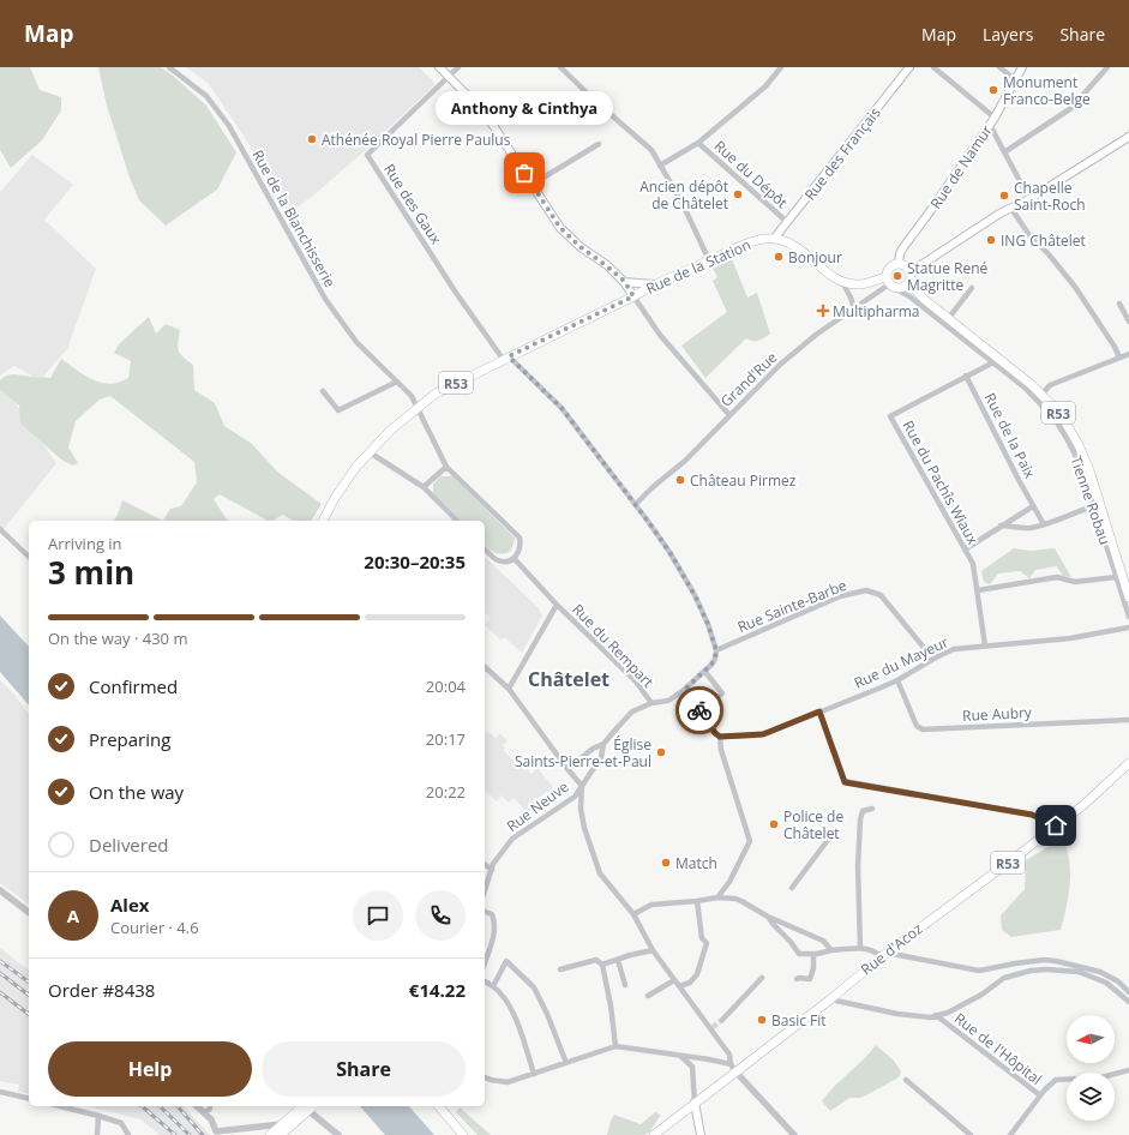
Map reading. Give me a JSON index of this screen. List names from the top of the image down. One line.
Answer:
{"streets":{"main road":["Rue des Français","Rue de Namur","Rue de la Station","R53","Tienne Robau","Rue d'Acoz"],"street":["Rue du Dépôt","Rue des Gaux","Rue de la Blanchisserie","Grand'Rue","Rue de la Paix","Rue du Pachîs Wiaux","Rue Sainte-Barbe","Rue du Rempart","Rue du Mayeur","Rue Aubry","Rue Neuve","Rue de l'Hôpital"]},"crossings":[["Rue des Français","Rue du Dépôt"],["Rue des Français","Rue de la Station"],["Rue de Namur","Grand'Rue"],["Rue de Namur","Tienne Robau"],["Rue des Gaux","Rue de la Station"],["Rue de la Blanchisserie","Rue de la Station"],["Rue de la Blanchisserie","Rue du Rempart"],["Grand'Rue","Tienne Robau"],["Rue de la Paix","Rue du Pachîs Wiaux"],["Rue du Pachîs Wiaux","Tienne Robau"],["Rue du Pachîs Wiaux","Rue du Mayeur"],["Rue Sainte-Barbe","Rue du Mayeur"],["Rue du Mayeur","Rue Aubry"],["Rue d'Acoz","Rue de l'Hôpital"]],"districts":["Châtelet"],"places":{"other":["Monument Franco-Belge","Athénée Royal Pierre Paulus","Anthony & Cinthya","Ancien dépôt de Châtelet","Chapelle Saint-Roch","ING Châtelet","Bonjour","Statue René Magritte","Château Pirmez","Église Saints-Pierre-et-Paul","Police de Châtelet","Match","Basic Fit"],"health":["Multipharma"]},"north":"left","page":{"header":"Map","nav":["Map","Layers","Share"],"bubble":"Anthony & Cinthya","heading":["3 min","Arriving in","20:30–20:35"],"panel":["Alex","Courier · 4.6","Order #8438","€14.22"],"bar":"On the way · 430 m","list":[["Confirmed","20:04"],["Preparing","20:17"],["On the way","20:22"],"Delivered"],"round":"A","buttons":["Help","Share"]}}
